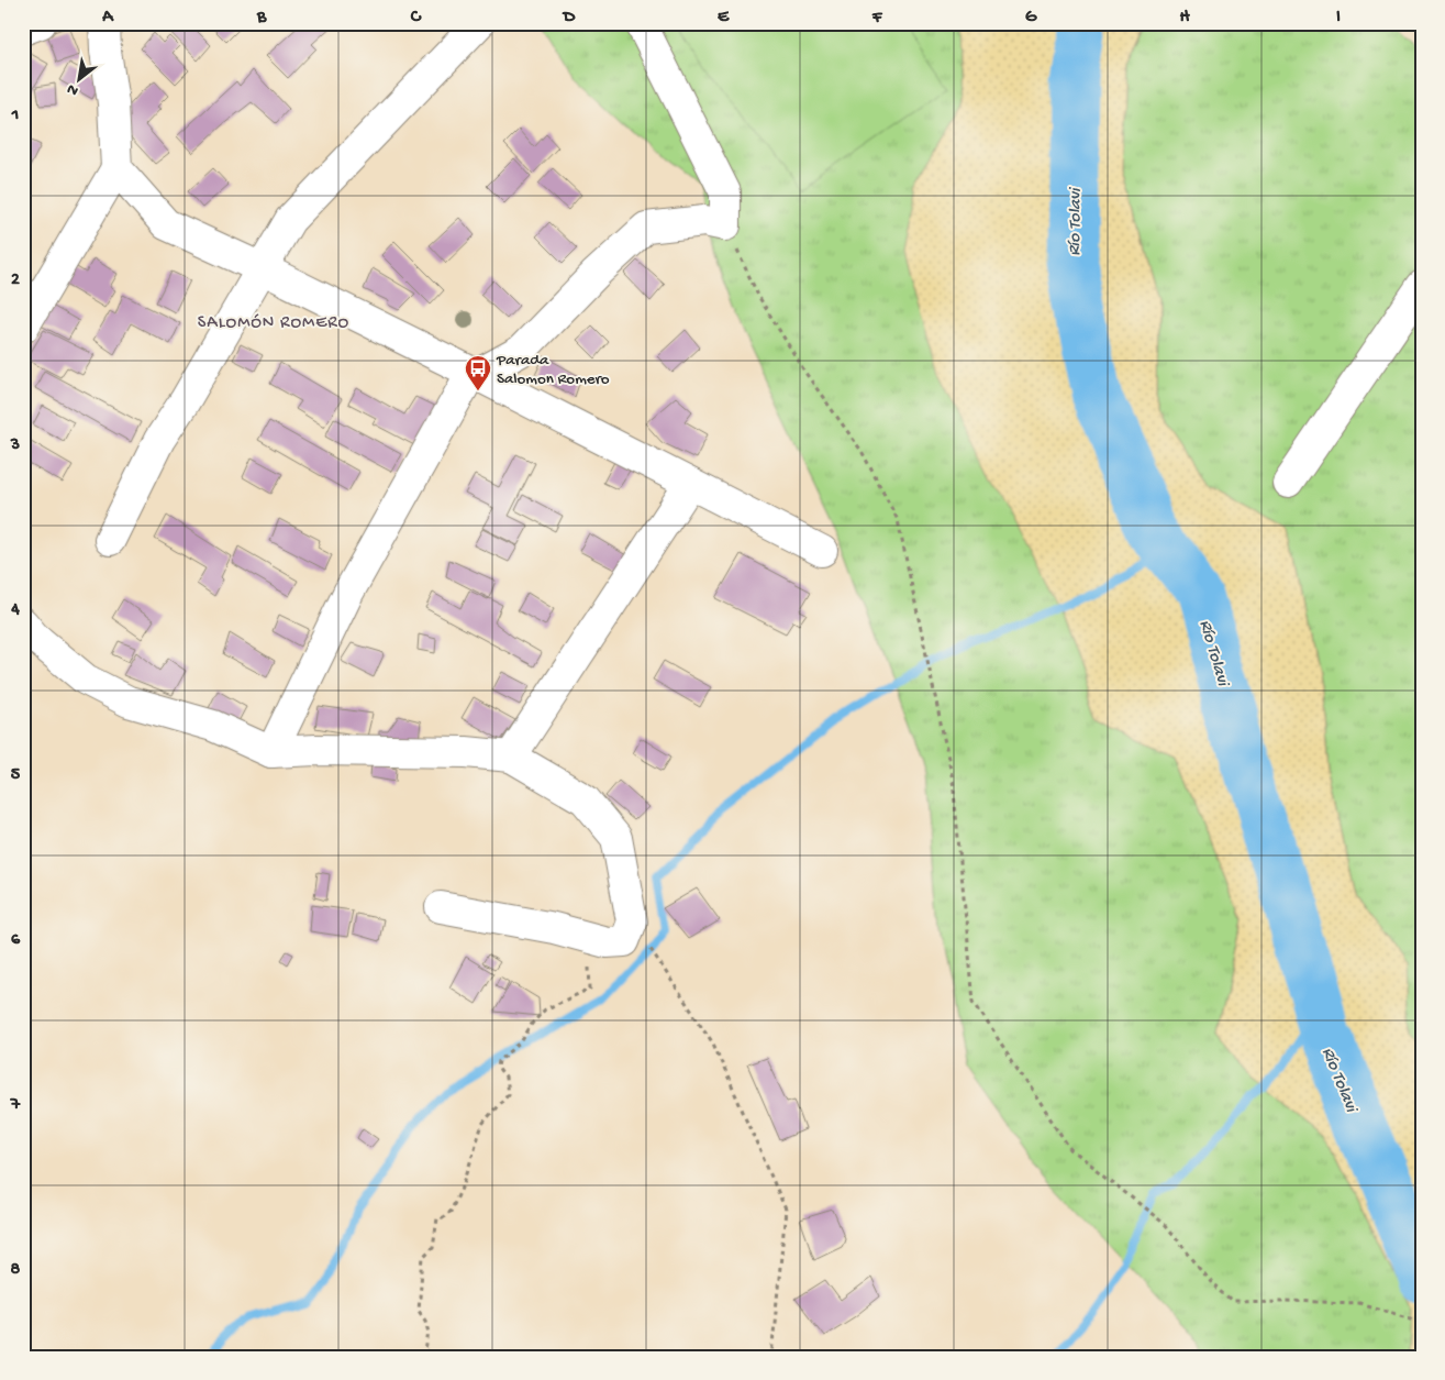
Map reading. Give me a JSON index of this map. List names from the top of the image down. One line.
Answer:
{"districts":["SALOMÓN ROMERO"],"water":["Río Tolavi"],"places":{"bus stop":["Parada Salomon Romero"]},"north":"bottom left","grid":{"columns":["A","B","C","D","E","F","G","H","I"],"rows":["1","2","3","4","5","6","7","8"]}}
